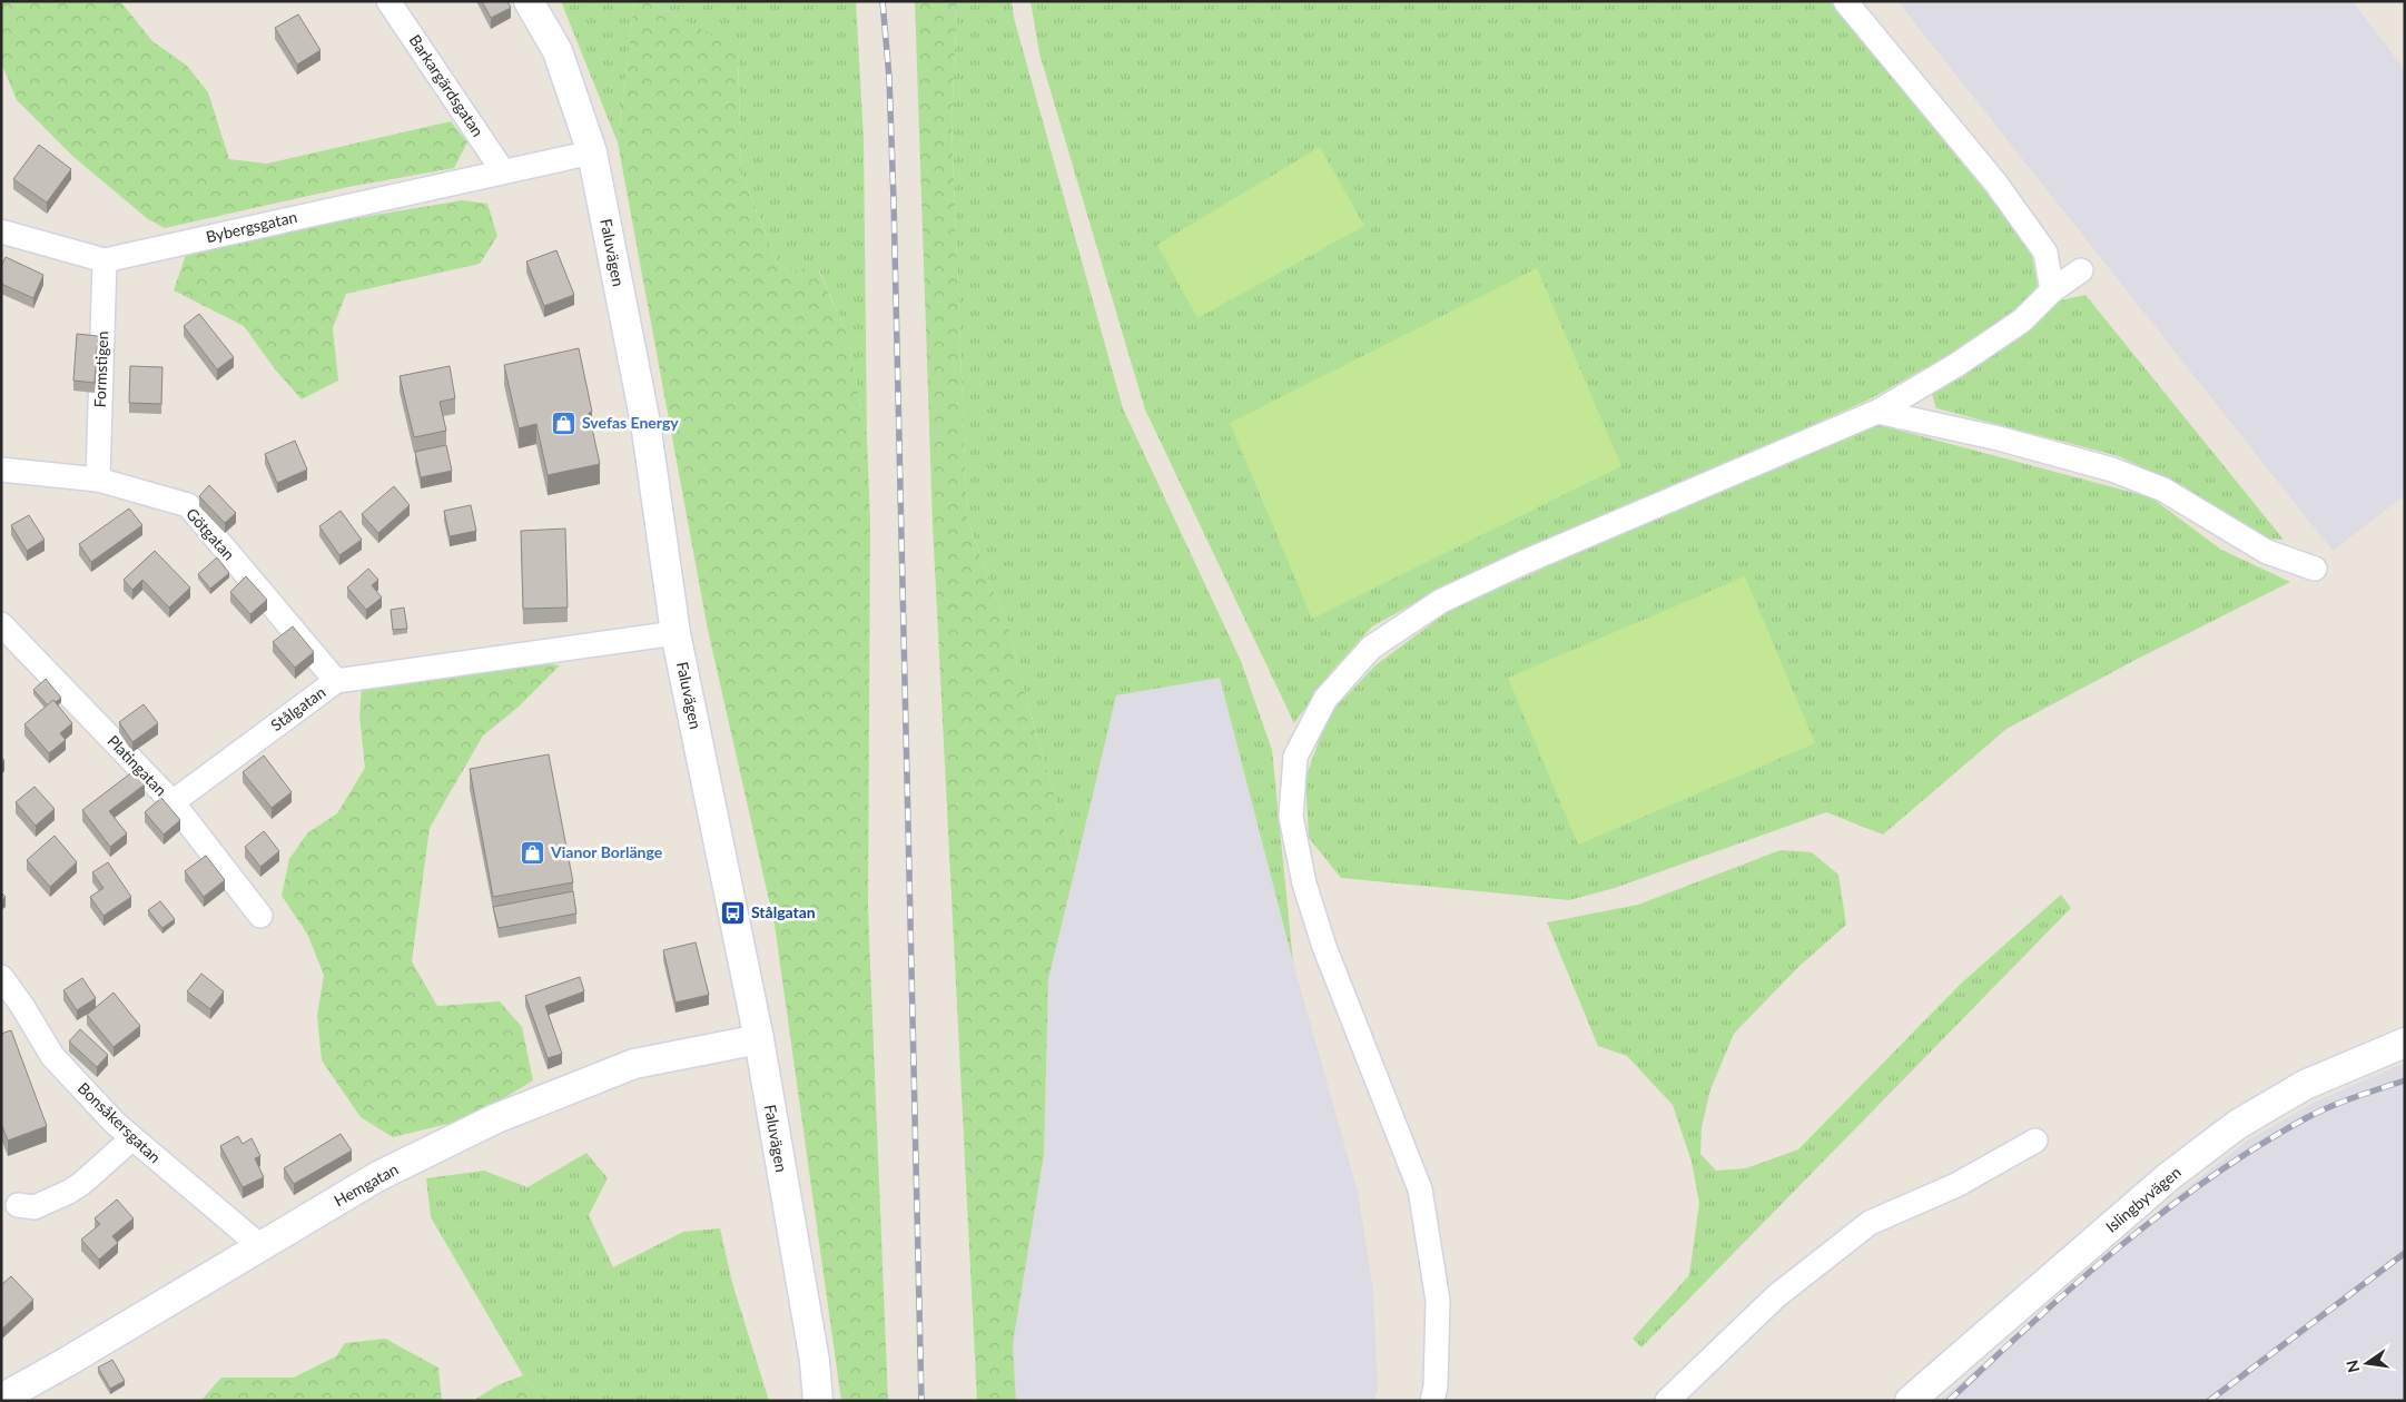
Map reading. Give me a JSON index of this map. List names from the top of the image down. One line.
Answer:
{"streets":{"street":["Barkargärdsgatan","Bybergsgatan","Faluvägen","Formstigen","Götgatan","Stålgatan","Platingatan","Bonsåkersgatan","Hemgatan","Islingbyvägen"]},"crossings":[["Barkargärdsgatan","Bybergsgatan"],["Bybergsgatan","Formstigen"],["Faluvägen","Stålgatan"],["Faluvägen","Hemgatan"],["Formstigen","Götgatan"],["Götgatan","Stålgatan"],["Stålgatan","Platingatan"],["Bonsåkersgatan","Hemgatan"]],"places":{"shop":["Svefas Energy","Vianor Borlänge"],"bus stop":["Stålgatan"]},"north":"left"}
